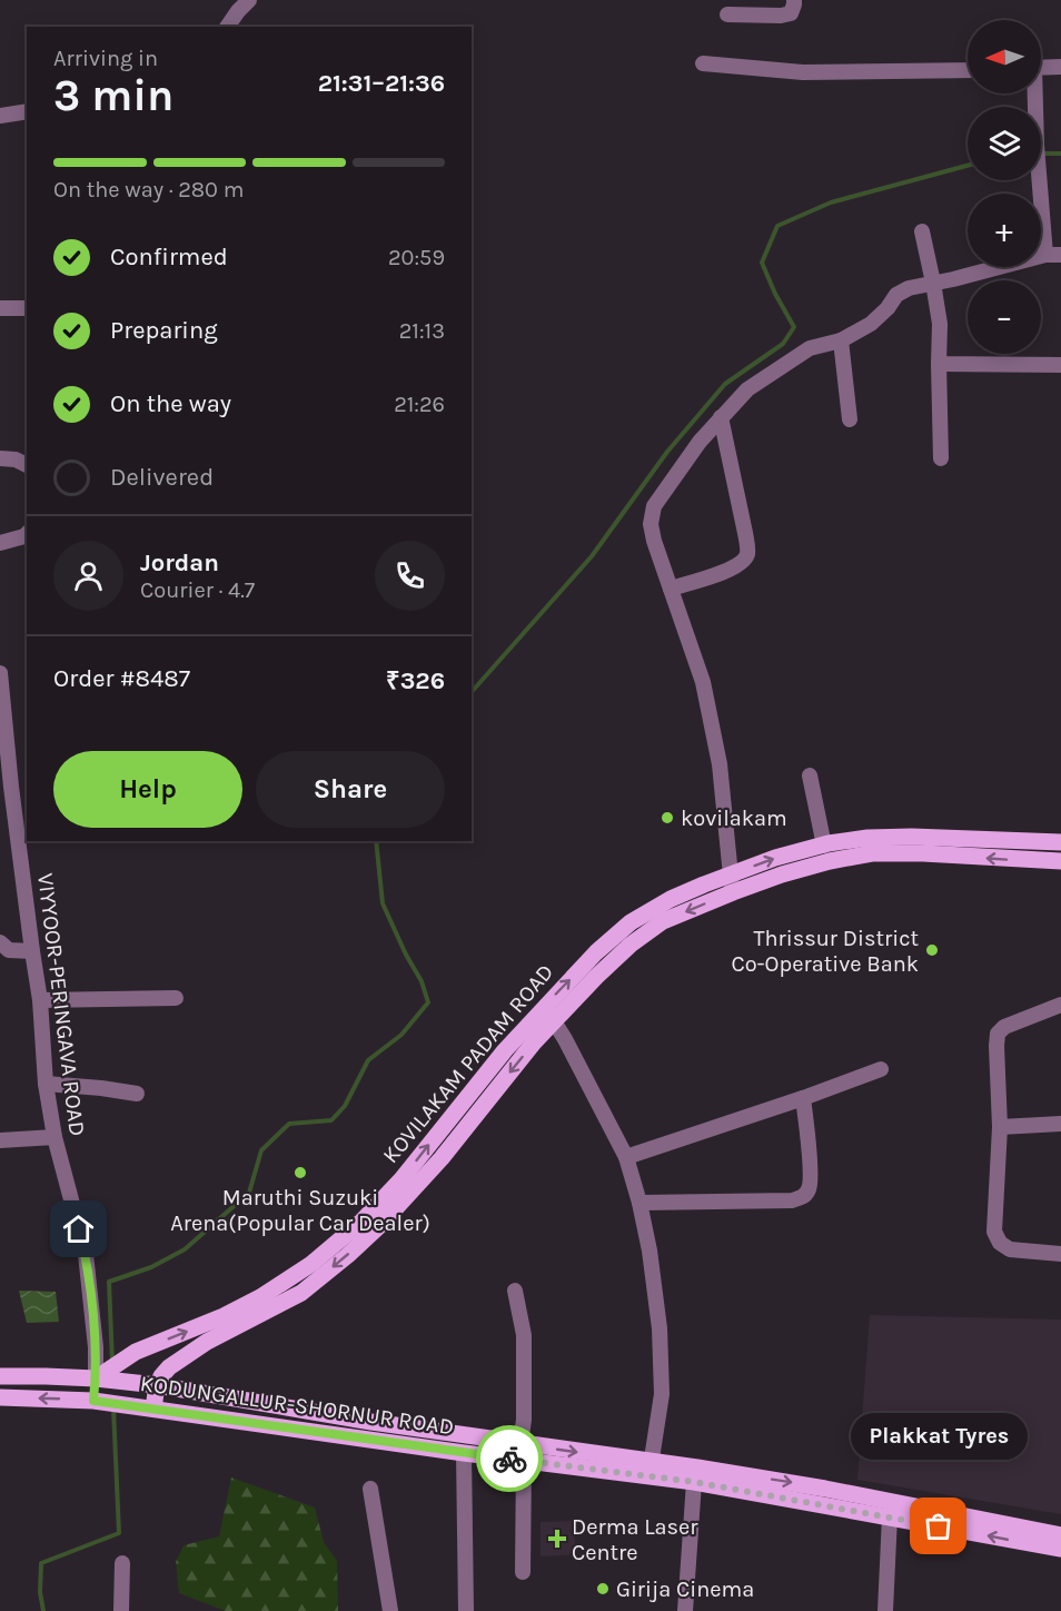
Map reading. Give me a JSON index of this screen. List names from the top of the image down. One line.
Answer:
{"streets":{"main road":["KOVILAKAM PADAM ROAD","KODUNGALLUR-SHORNUR ROAD"],"street":["VIYYOOR-PERINGAVA ROAD"]},"crossings":[["VIYYOOR-PERINGAVA ROAD","KOVILAKAM PADAM ROAD"],["VIYYOOR-PERINGAVA ROAD","KODUNGALLUR-SHORNUR ROAD"],["KOVILAKAM PADAM ROAD","KODUNGALLUR-SHORNUR ROAD"]],"places":{"other":["kovilakam","Thrissur District Co-Operative Bank","Maruthi Suzuki Arena(Popular Car Dealer)","Plakkat Tyres","Girija Cinema"],"health":["Derma Laser Centre"]},"north":"left","page":{"map_buttons":["+","−"],"heading":["3 min","Arriving in","21:31–21:36"],"panel":["Jordan","Courier · 4.7","Order #8487","₹326"],"bar":"On the way · 280 m","list":[["Confirmed","20:59"],["Preparing","21:13"],["On the way","21:26"],"Delivered"],"buttons":["Help","Share"],"bubble":"Plakkat Tyres"}}
